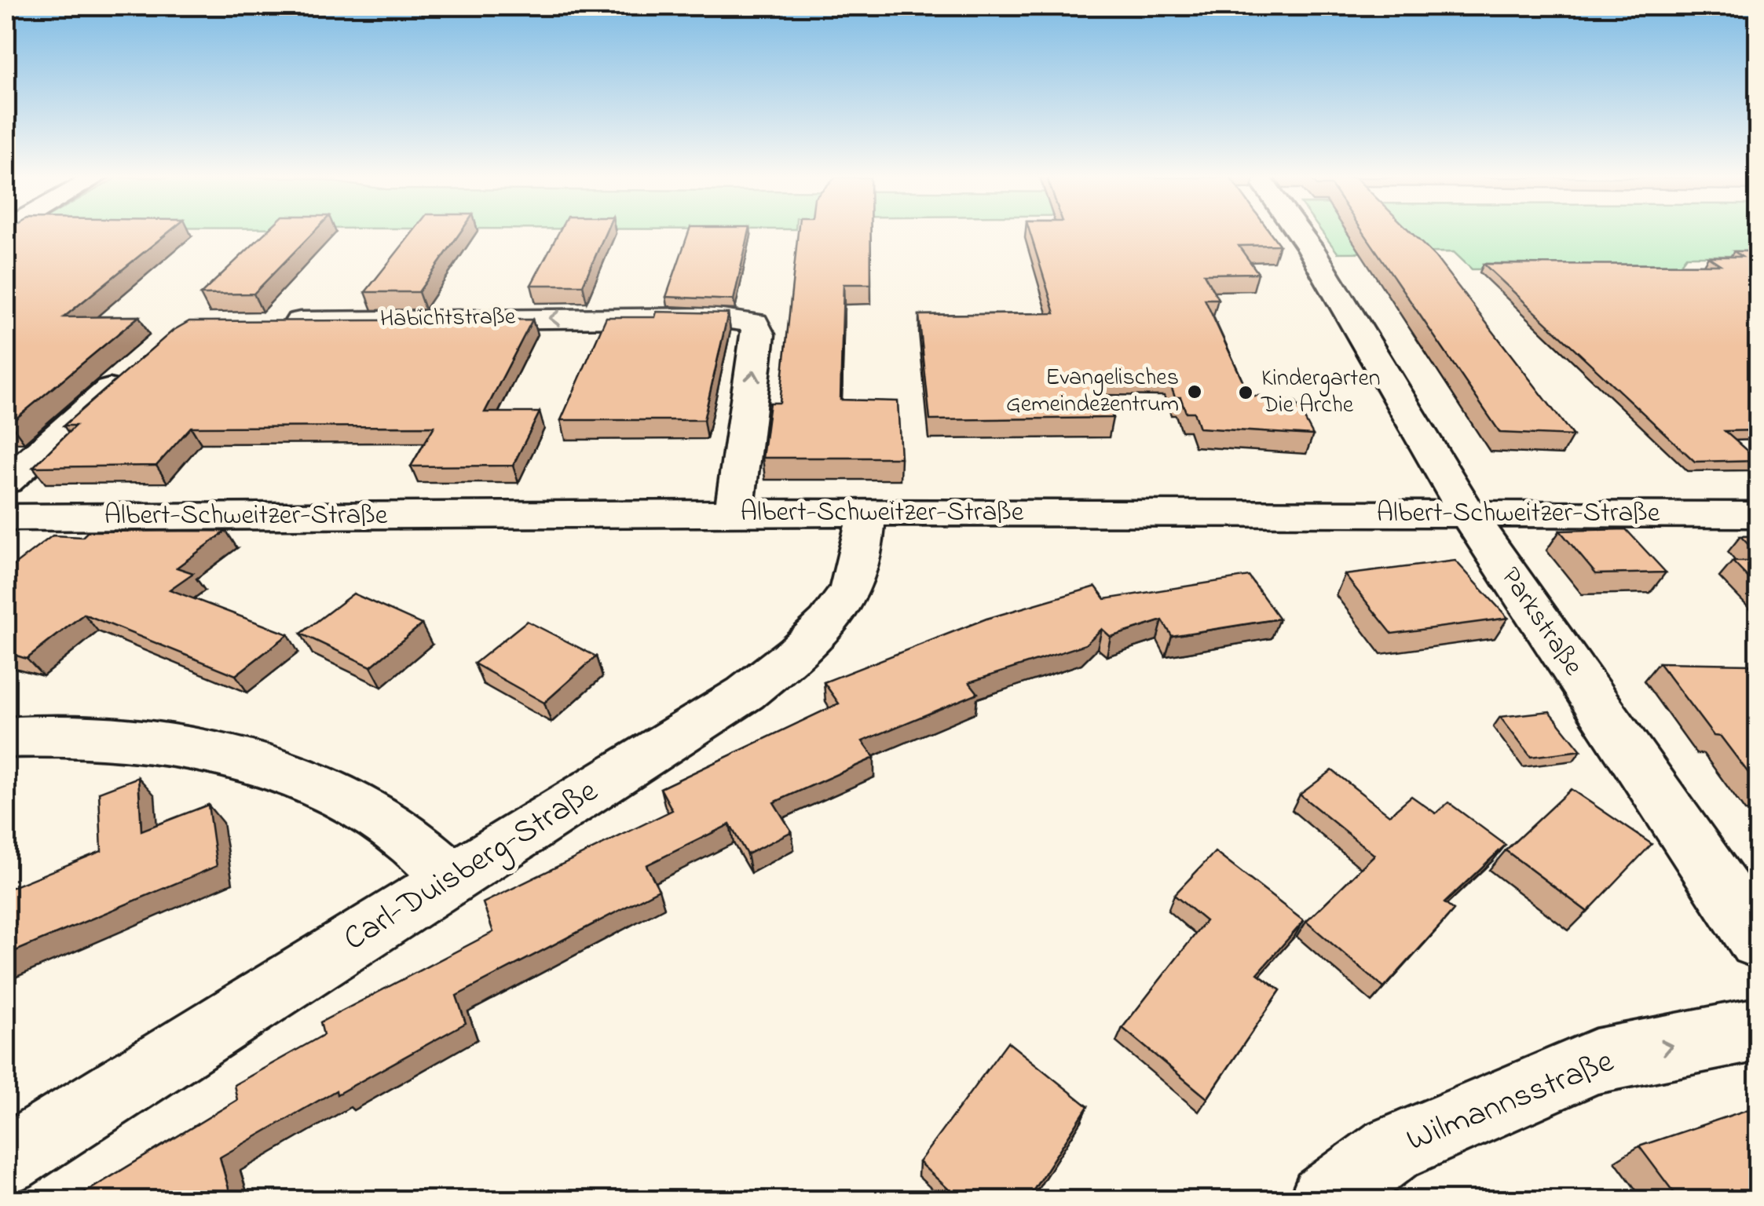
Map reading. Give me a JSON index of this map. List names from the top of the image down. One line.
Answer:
{"streets":{"street":["Habichtstraße","Albert-Schweitzer-Straße","Parkstraße","Carl-Duisberg-Straße","Wilmannsstraße"]},"crossings":[["Habichtstraße","Albert-Schweitzer-Straße"],["Albert-Schweitzer-Straße","Parkstraße"],["Albert-Schweitzer-Straße","Carl-Duisberg-Straße"]],"one_way":["Wilmannsstraße"],"places":["Evangelisches Gemeindezentrum","Kindergarten Die Arche"]}
